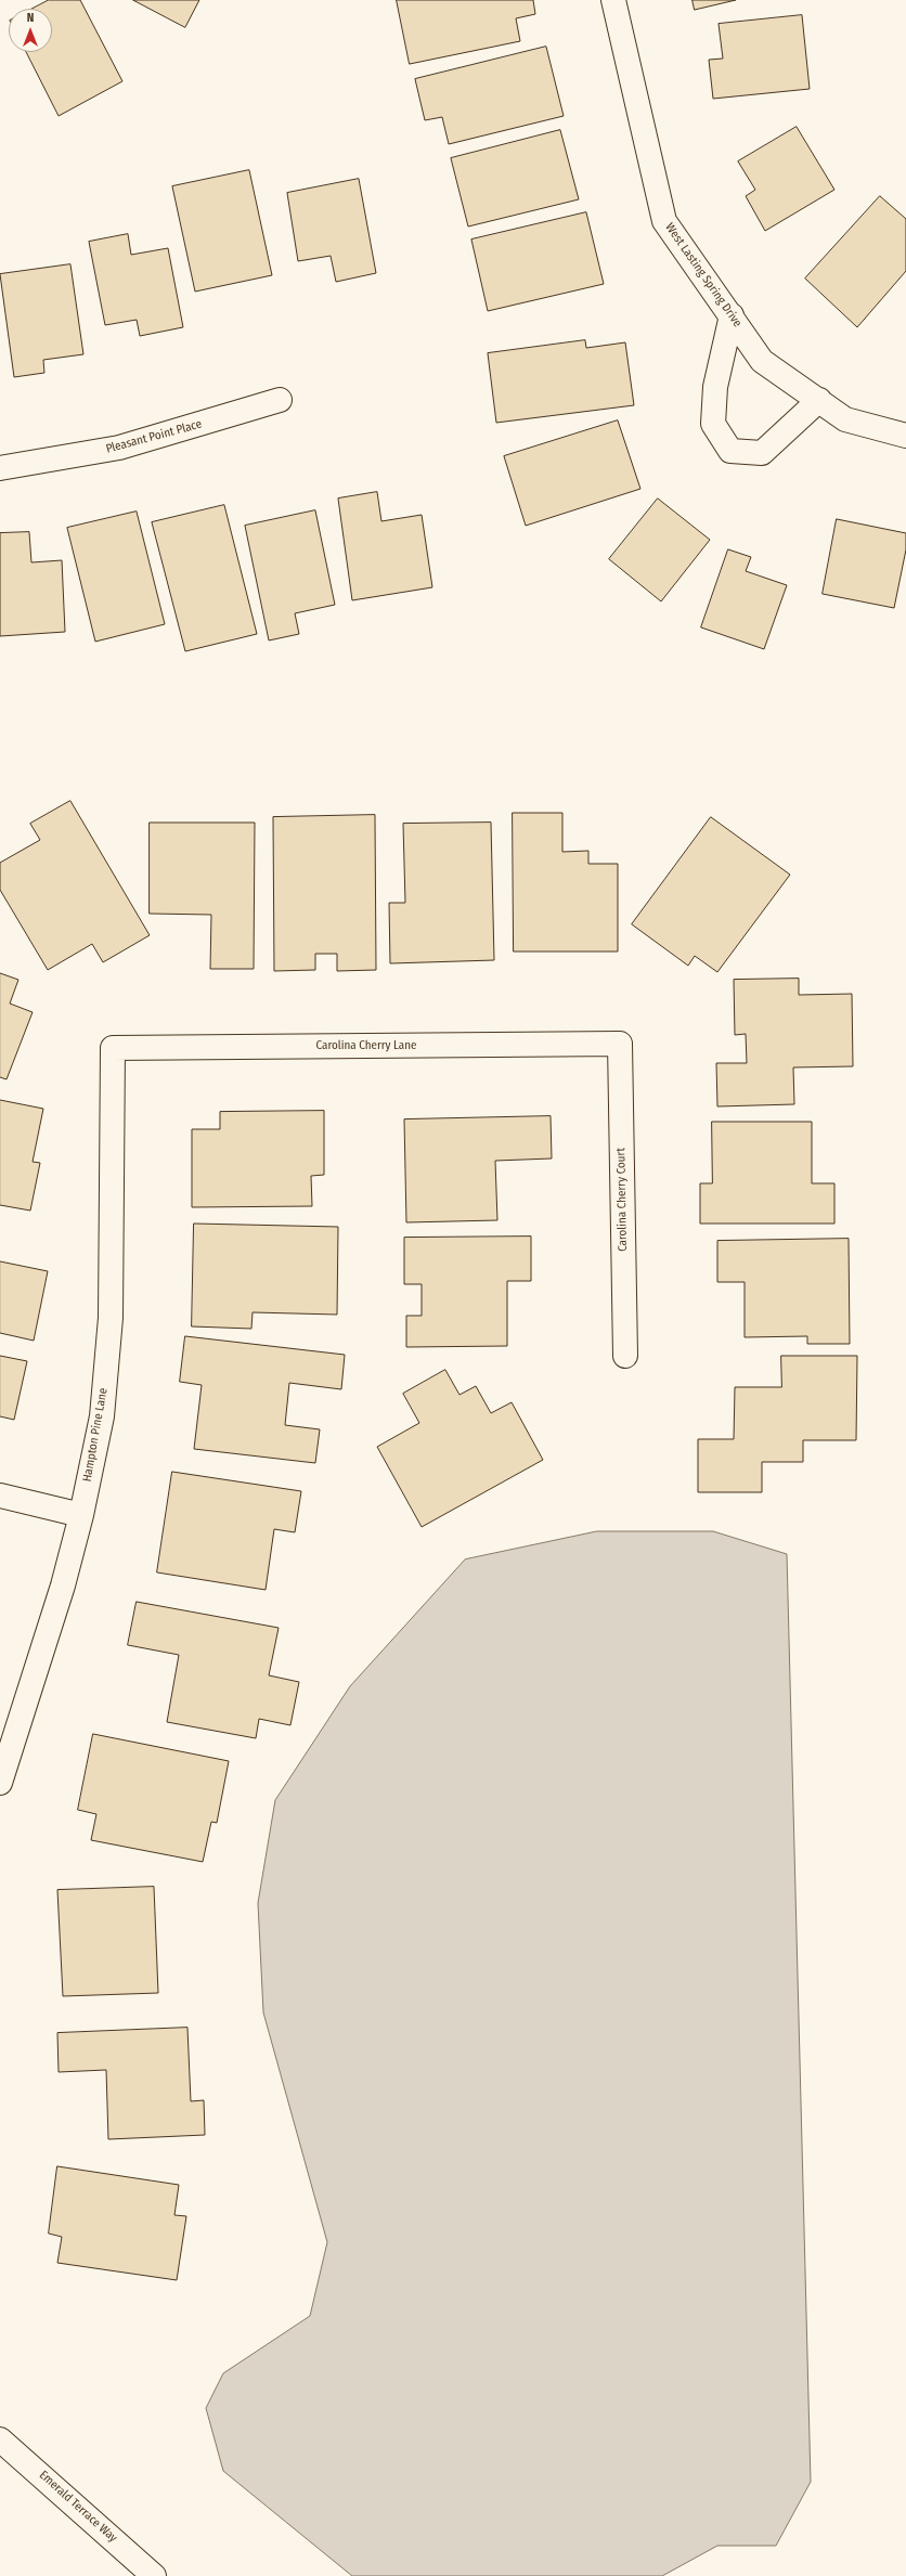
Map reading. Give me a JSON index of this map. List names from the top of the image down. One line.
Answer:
{"streets":{"street":["West Lasting Spring Drive","Pleasant Point Place","Carolina Cherry Lane","Carolina Cherry Court","Hampton Pine Lane","Emerald Terrace Way"]},"crossings":[["Carolina Cherry Lane","Carolina Cherry Court"],["Carolina Cherry Lane","Hampton Pine Lane"]],"north":"top"}
